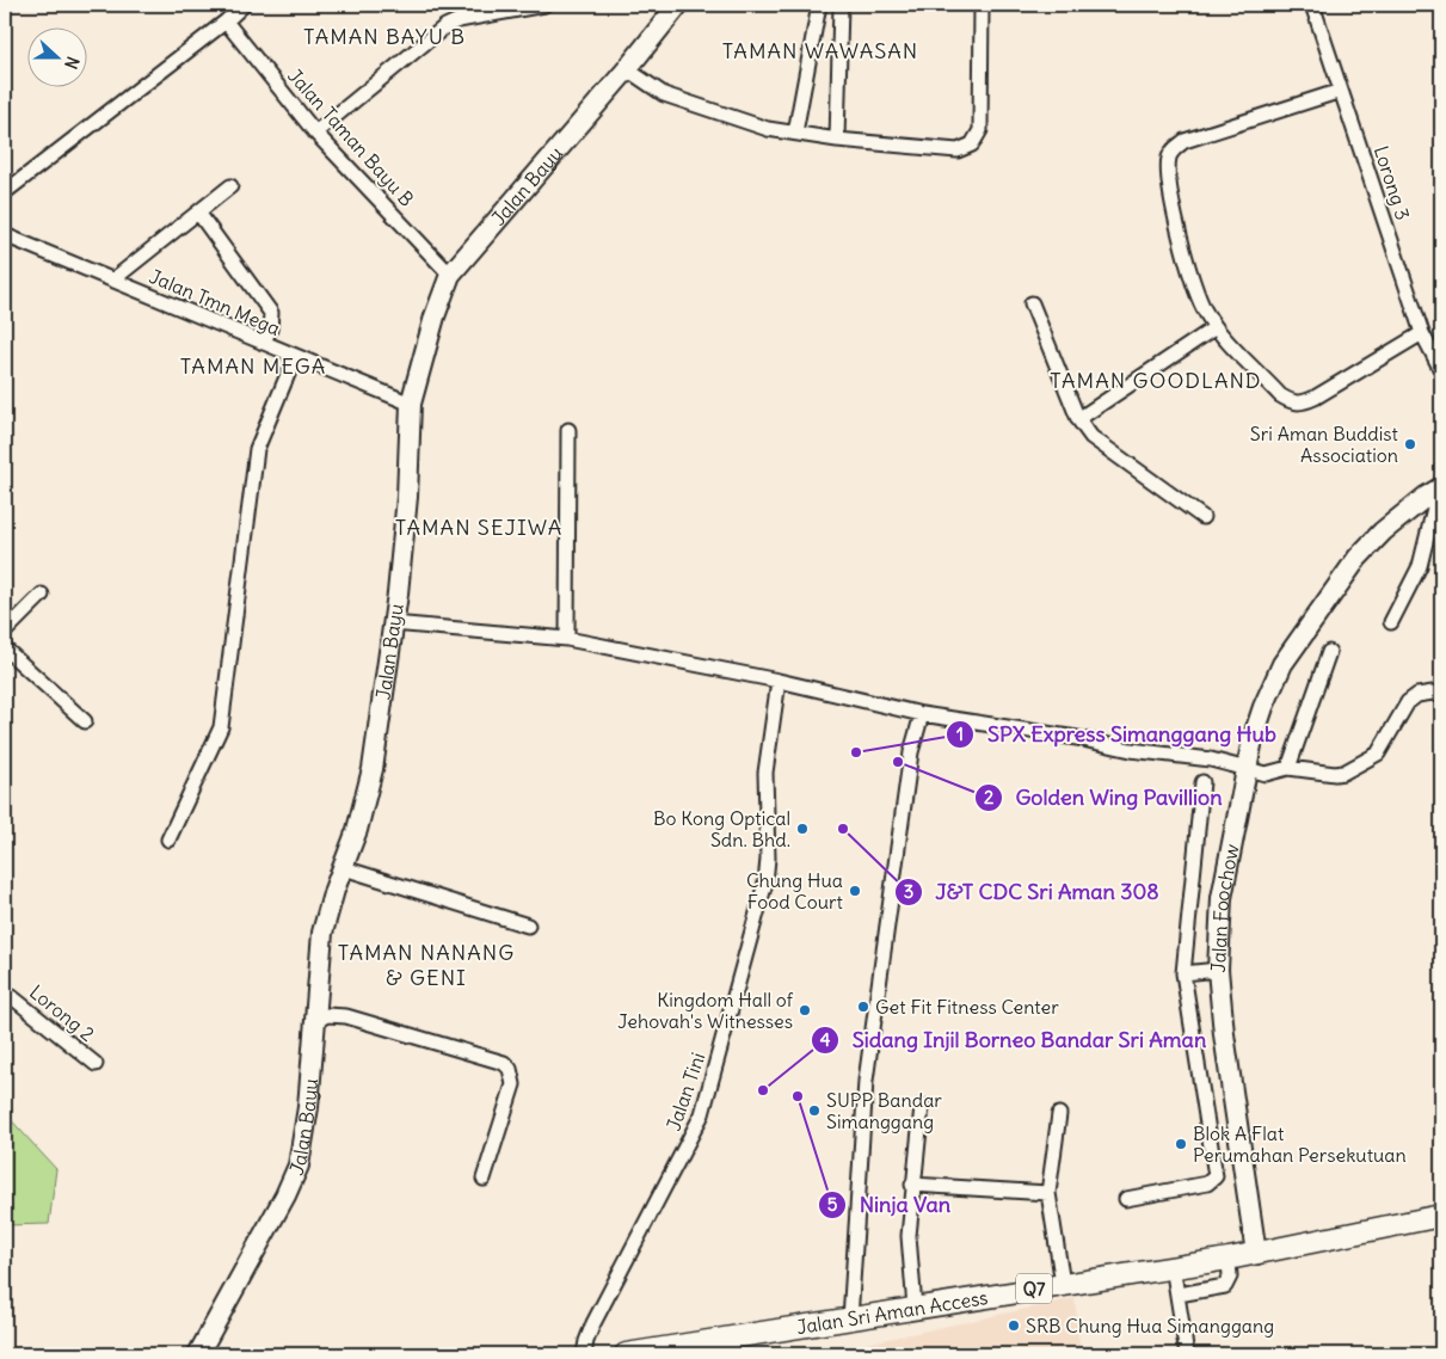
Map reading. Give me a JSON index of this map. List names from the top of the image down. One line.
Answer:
{"streets":{"main road":["Q7","Jalan Sri Aman Access"],"street":["Jalan Taman Bayu B","Lorong 3","Jalan Bayu","Jalan Tmn Mega","Jalan Foochow","Lorong 2","Jalan Tini"]},"crossings":[["Jalan Taman Bayu B","Jalan Bayu"],["Jalan Bayu","Jalan Tmn Mega"],["Jalan Foochow","Jalan Sri Aman Access"]],"districts":["TAMAN BAYU B","TAMAN WAWASAN","TAMAN MEGA","TAMAN GOODLAND","TAMAN SEJIWA","TAMAN NANANG & GENI"],"places":["Sri Aman Buddist Association","SPX Express Simanggang Hub","Golden Wing Pavillion","Bo Kong Optical Sdn. Bhd.","J&T CDC Sri Aman 308","Chung Hua Food Court","Get Fit Fitness Center","Kingdom Hall of Jehovah's Witnesses","Sidang Injil Borneo Bandar Sri Aman","Ninja Van","SUPP Bandar Simanggang","Blok A Flat Perumahan Persekutuan","SRB Chung Hua Simanggang"],"north":"right"}
